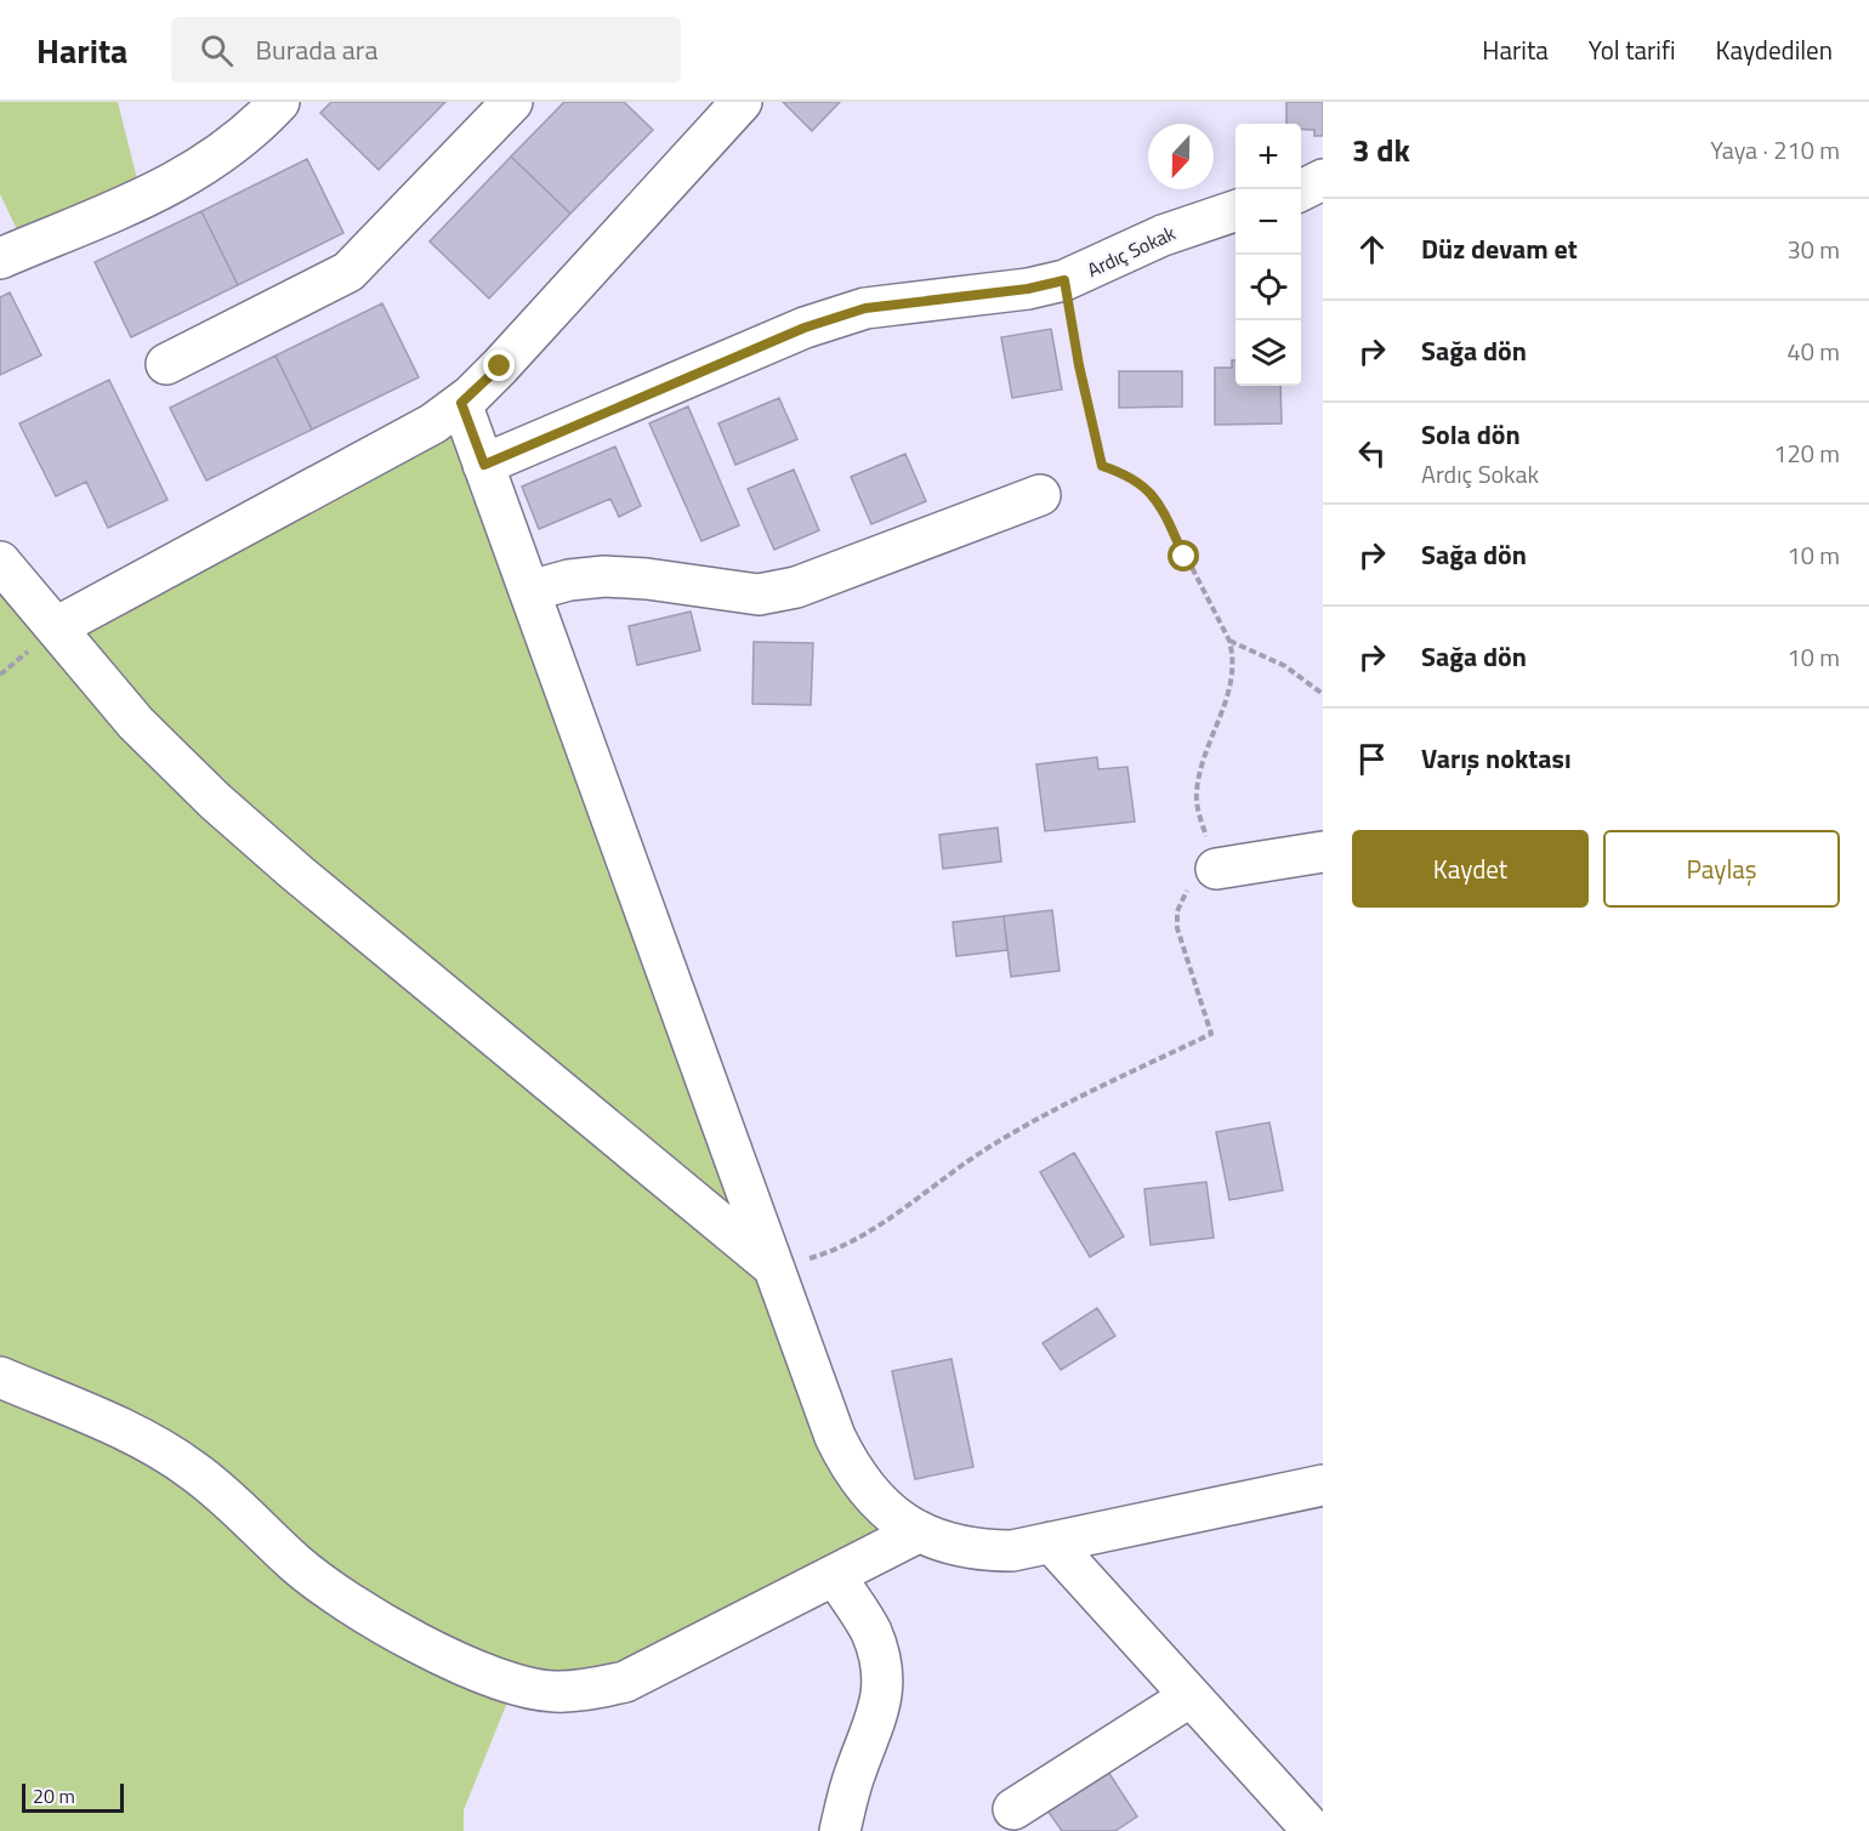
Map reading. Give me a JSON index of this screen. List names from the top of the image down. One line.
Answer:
{"streets":{"street":["Ardıç Sokak"]},"scale_bar":"20 m","north":"bottom","page":{"header":"Harita","search":"Burada ara","nav":["Harita","Yol tarifi","Kaydedilen"],"heading":["3 dk","Yaya · 210 m"],"map_buttons":["+","−"],"list":[["Düz devam et","30 m"],["Sağa dön","40 m"],["Sola dön","Ardıç Sokak","120 m"],["Sağa dön","10 m"],["Sağa dön","10 m"],"Varış noktası"],"buttons":["Kaydet","Paylaş"],"scale":"20 m"}}
